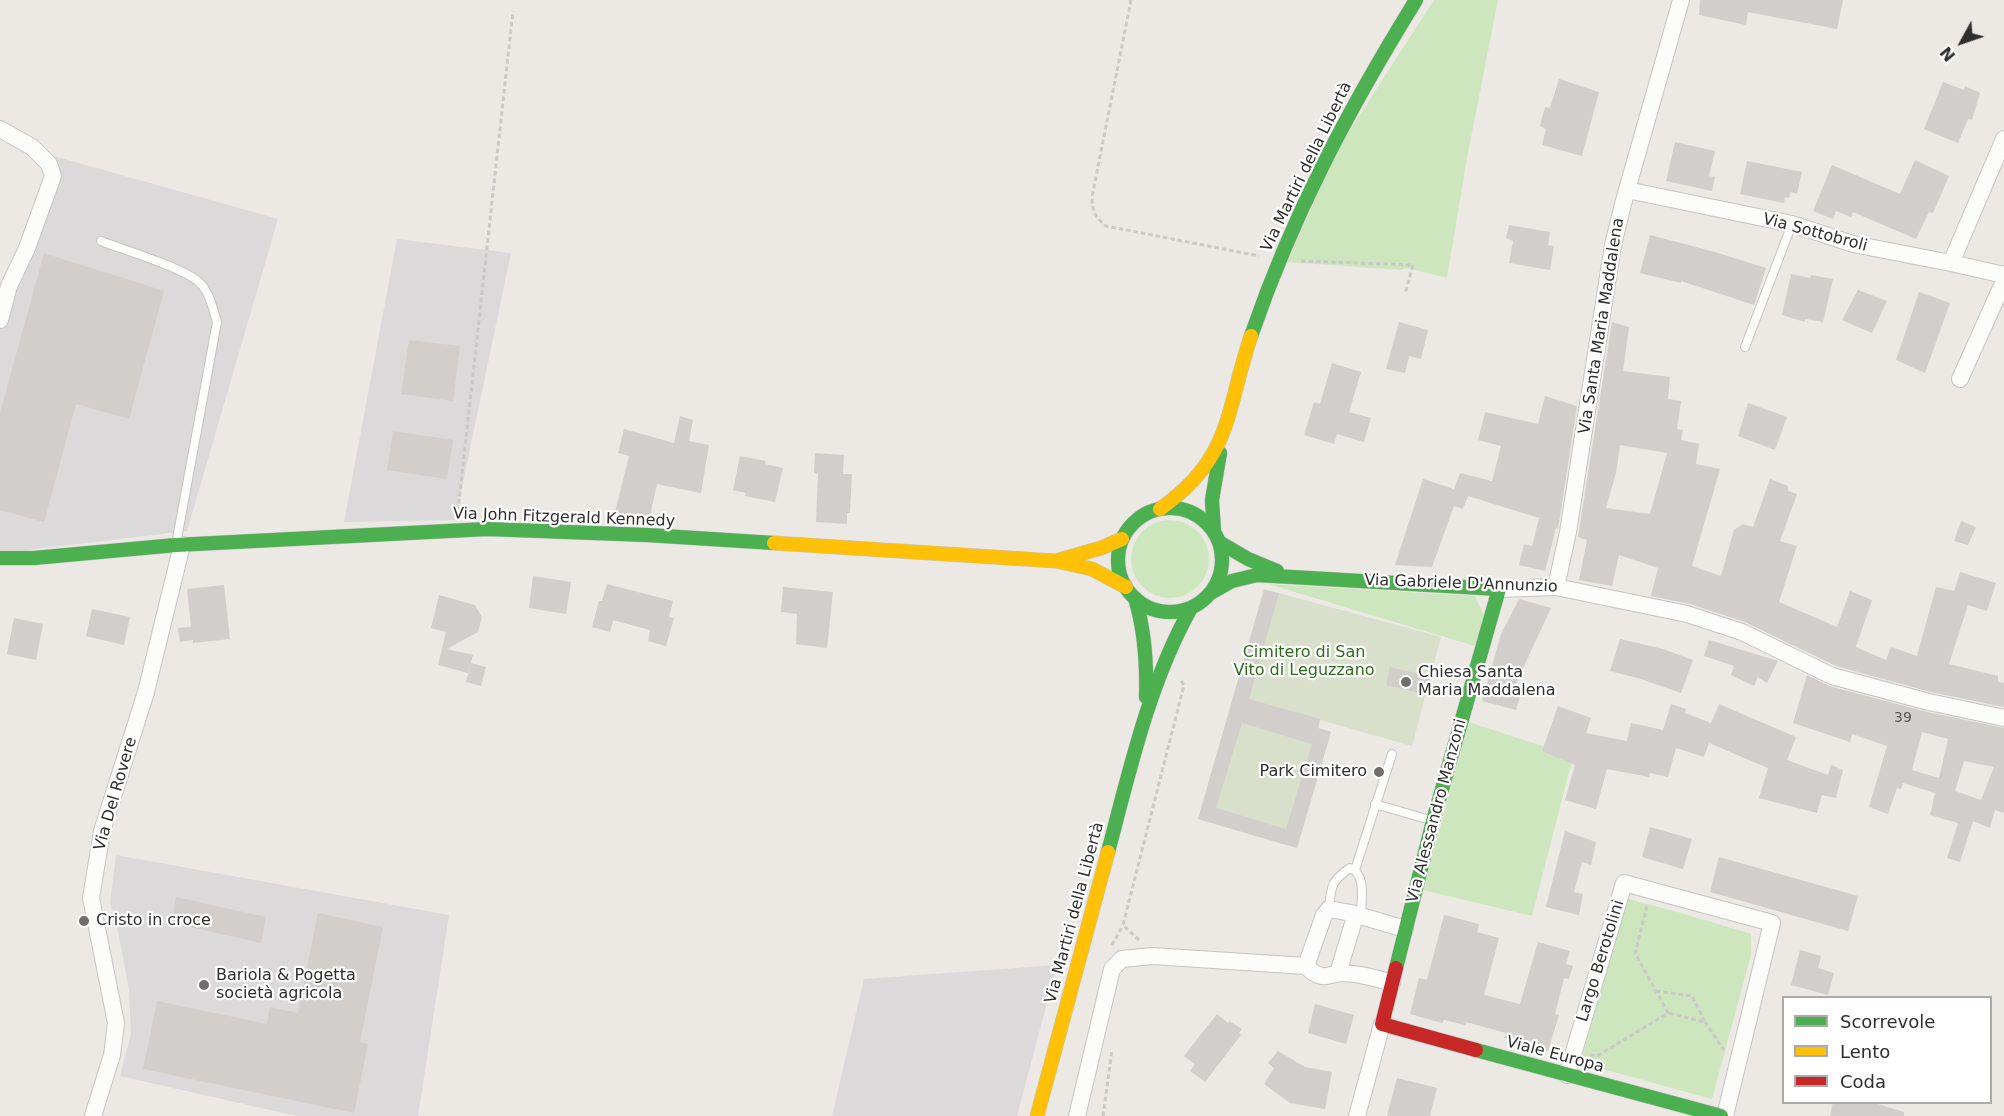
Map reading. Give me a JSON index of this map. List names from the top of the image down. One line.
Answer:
{"streets":{"main road":["Via Martiri della Libertà","Via John Fitzgerald Kennedy","Via Gabriele D'Annunzio","Via Alessandro Manzoni","Viale Europa"],"street":["Via Sottobroli","Via Santa Maria Maddalena","Via Del Rovere","Largo Berotolini"]},"crossings":[["Via Martiri della Libertà","Via John Fitzgerald Kennedy"],["Via Martiri della Libertà","Via Gabriele D'Annunzio"],["Via Sottobroli","Via Santa Maria Maddalena"],["Via Santa Maria Maddalena","Via Gabriele D'Annunzio"],["Via John Fitzgerald Kennedy","Via Gabriele D'Annunzio"],["Via John Fitzgerald Kennedy","Via Del Rovere"],["Via Gabriele D'Annunzio","Via Alessandro Manzoni"],["Via Alessandro Manzoni","Viale Europa"],["Largo Berotolini","Viale Europa"]],"parks":["Cimitero di San Vito di Leguzzano"],"places":["Chiesa Santa Maria Maddalena","Park Cimitero","Cristo in croce","Bariola & Pogetta società agricola"],"house_numbers":["39"],"legend":["Scorrevole","Lento","Coda"],"north":"bottom left"}
